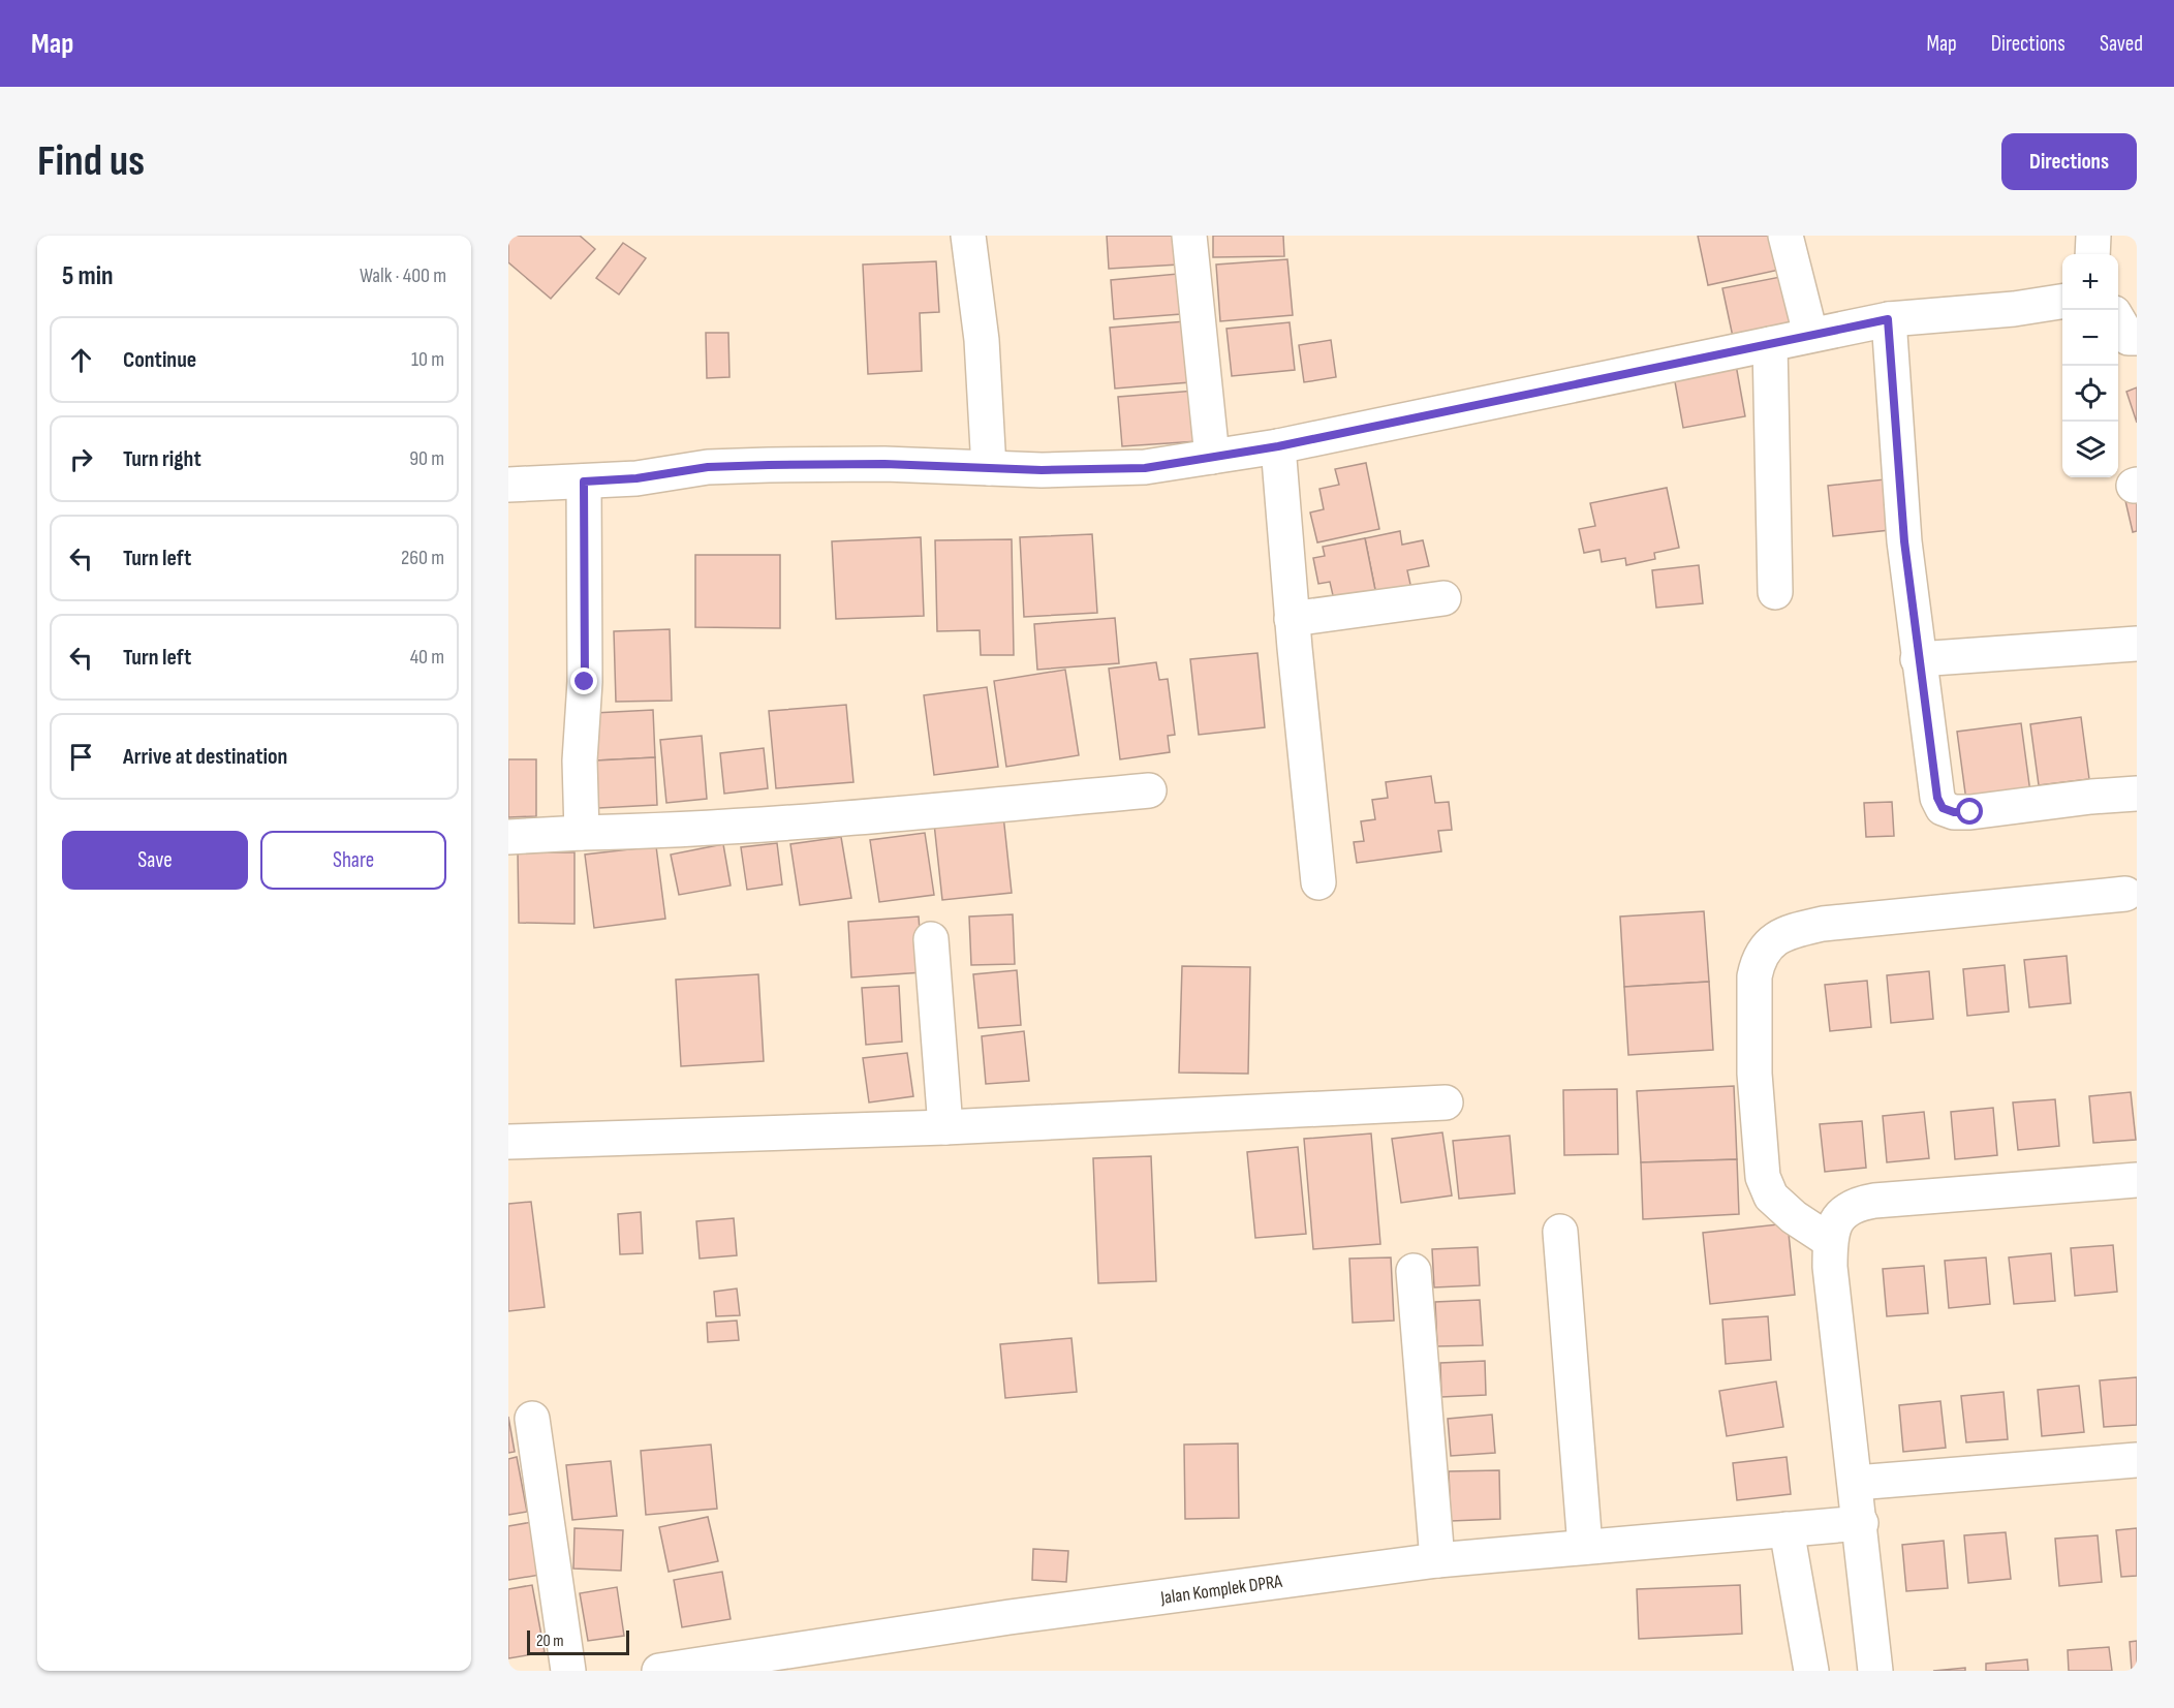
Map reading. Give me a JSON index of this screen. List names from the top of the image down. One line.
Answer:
{"streets":{"street":["Jalan Komplek DPRA"]},"scale_bar":"20 m","page":{"header":"Map","nav":["Map","Directions","Saved"],"buttons":["Directions",["Save","Share"]],"title":"Find us","heading":["5 min","Walk · 400 m"],"map_buttons":["+","−"],"list":[["Continue","10 m"],["Turn right","90 m"],["Turn left","260 m"],["Turn left","40 m"],"Arrive at destination"],"scale":"20 m"}}
